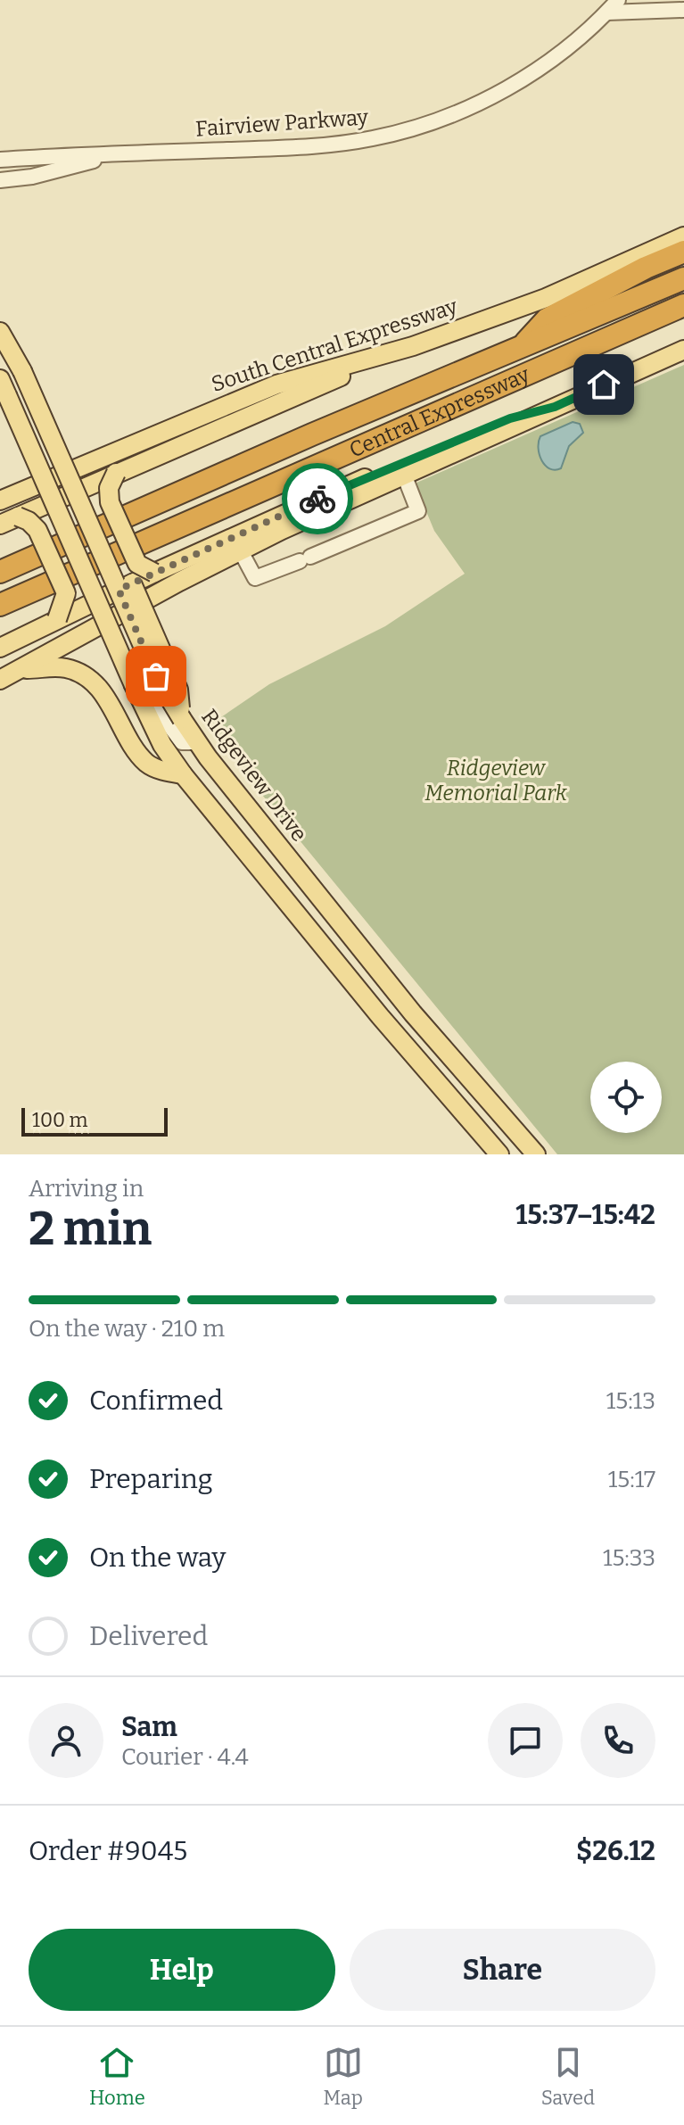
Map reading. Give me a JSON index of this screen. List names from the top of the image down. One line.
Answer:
{"streets":{"highway":["Central Expressway"],"main road":["South Central Expressway","Ridgeview Drive"],"street":["Fairview Parkway"]},"parks":["Ridgeview Memorial Park"],"scale_bar":"100 m","page":{"scale":"100 m","heading":["2 min","Arriving in","15:37–15:42"],"panel":["Sam","Courier · 4.4","Order #9045","$26.12"],"bar":"On the way · 210 m","list":[["Confirmed","15:13"],["Preparing","15:17"],["On the way","15:33"],"Delivered"],"buttons":["Help","Share"],"tabs":["Home","Map","Saved"]}}
